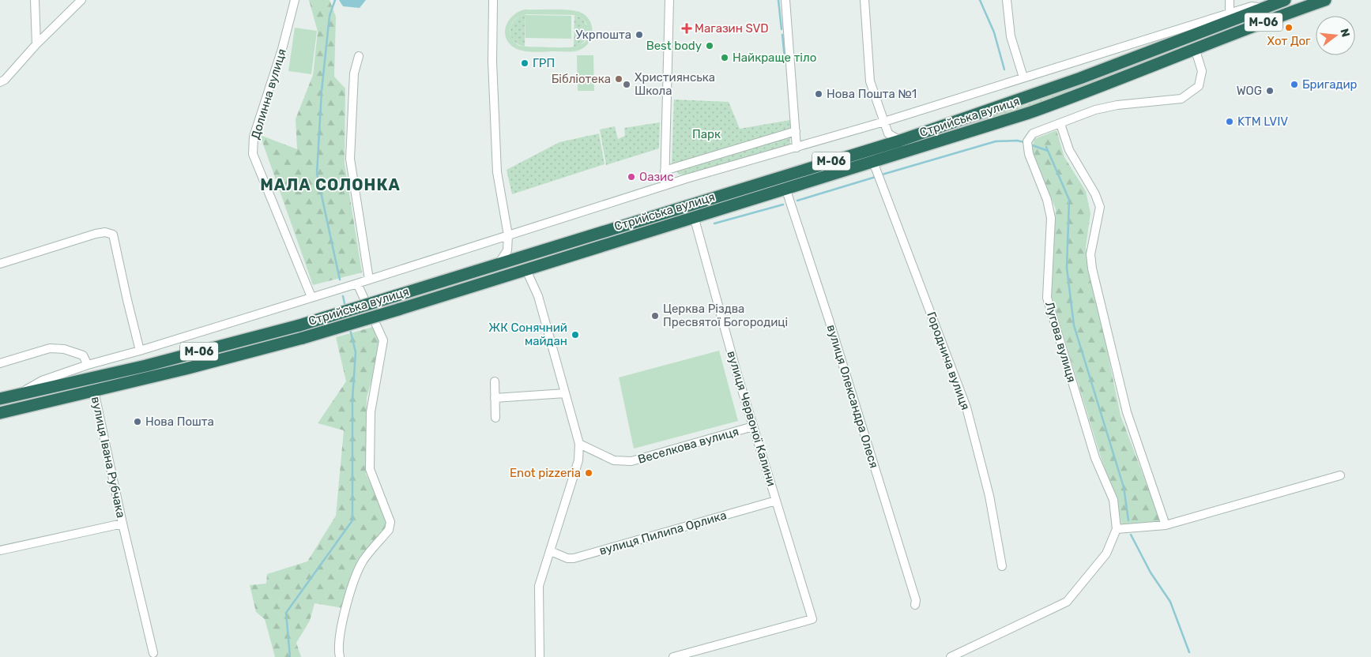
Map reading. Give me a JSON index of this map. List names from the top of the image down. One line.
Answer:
{"streets":{"highway":["М-06","Стрийська вулиця"],"street":["Долинна вулиця","Лугова вулиця","Городнича вулиця","вулиця Олександра Олеся","вулиця Червоної Калини","Веселкова вулиця","вулиця Івана Рубчака","вулиця Пилипа Орлика"]},"crossings":[["Стрийська вулиця","Лугова вулиця"],["Стрийська вулиця","Городнича вулиця"],["Стрийська вулиця","вулиця Олександра Олеся"],["Стрийська вулиця","вулиця Червоної Калини"],["Стрийська вулиця","вулиця Івана Рубчака"],["вулиця Червоної Калини","Веселкова вулиця"],["вулиця Червоної Калини","вулиця Пилипа Орлика"]],"districts":["МАЛА СОЛОНКА"],"parks":["Парк"],"places":{"other":["Хот Дог","Укрпошта","Best body","Найкраще тіло","ГРП","Бібліотека","Християнська Школа","Бригадир","WOG","Нова Пошта №1","KTM LVIV","Оазис","Церква Різдва Пресвятої Богородиці","ЖК Сонячний майдан","Нова Пошта","Enot pizzeria"],"health":["Магазин SVD"]},"north":"right"}
